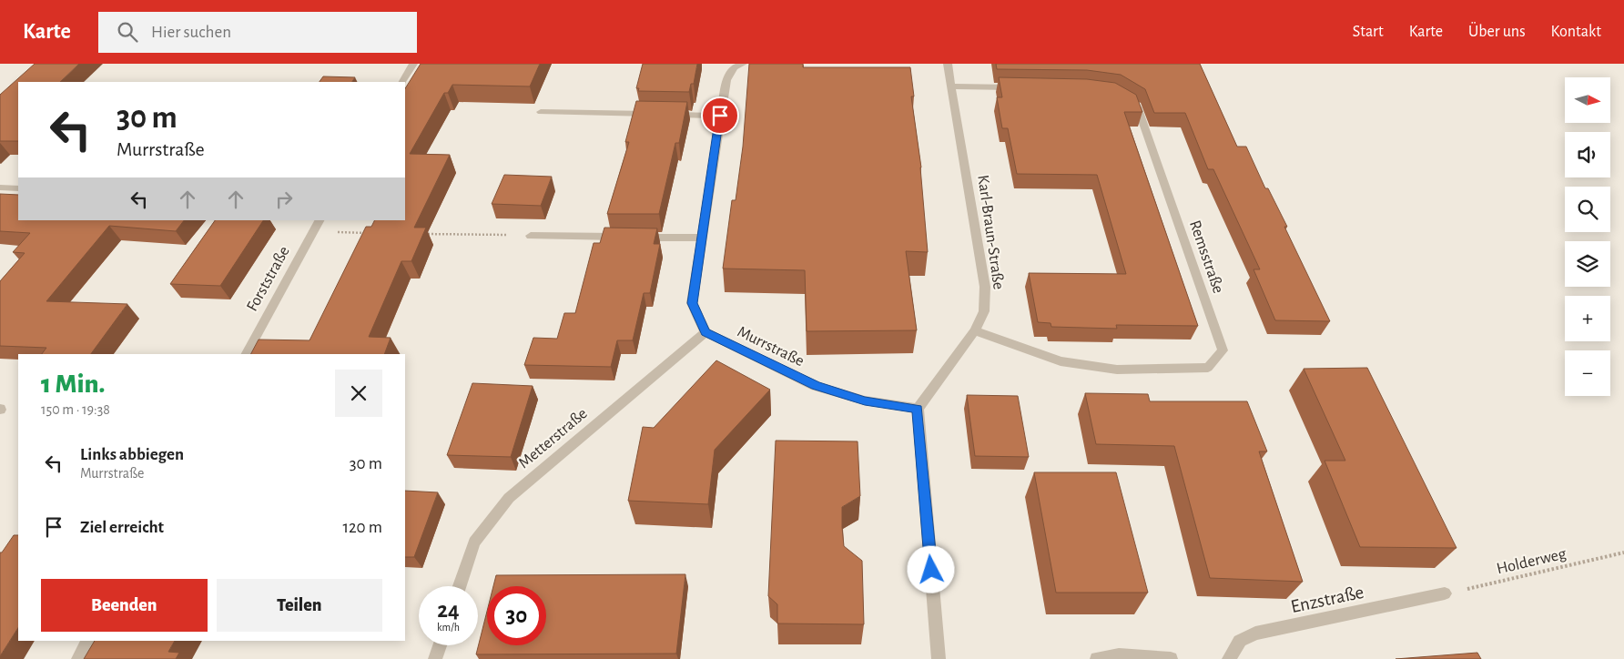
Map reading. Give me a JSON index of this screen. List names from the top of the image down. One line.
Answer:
{"streets":{"street":["Karl-Braun-Straße","Remsstraße","Forststraße","Murrstraße","Metterstraße","Enzstraße"],"path":["Holderweg"]},"crossings":[["Karl-Braun-Straße","Remsstraße"],["Karl-Braun-Straße","Murrstraße"],["Murrstraße","Metterstraße"],["Holderweg","Enzstraße"]],"north":"right","page":{"header":"Karte","search":"Hier suchen","nav":["Start","Karte","Über uns","Kontakt"],"map_buttons":["+","−"],"turn":["30 m","Murrstraße"],"heading":["1 Min.","150 m · 19:38"],"list":[{"name":"Links abbiegen","note":"Murrstraße","value":"30 m"},{"name":"Ziel erreicht","value":"120 m"}],"buttons":["Beenden","Teilen"],"speed":"24 km/h","limit":"30"}}
